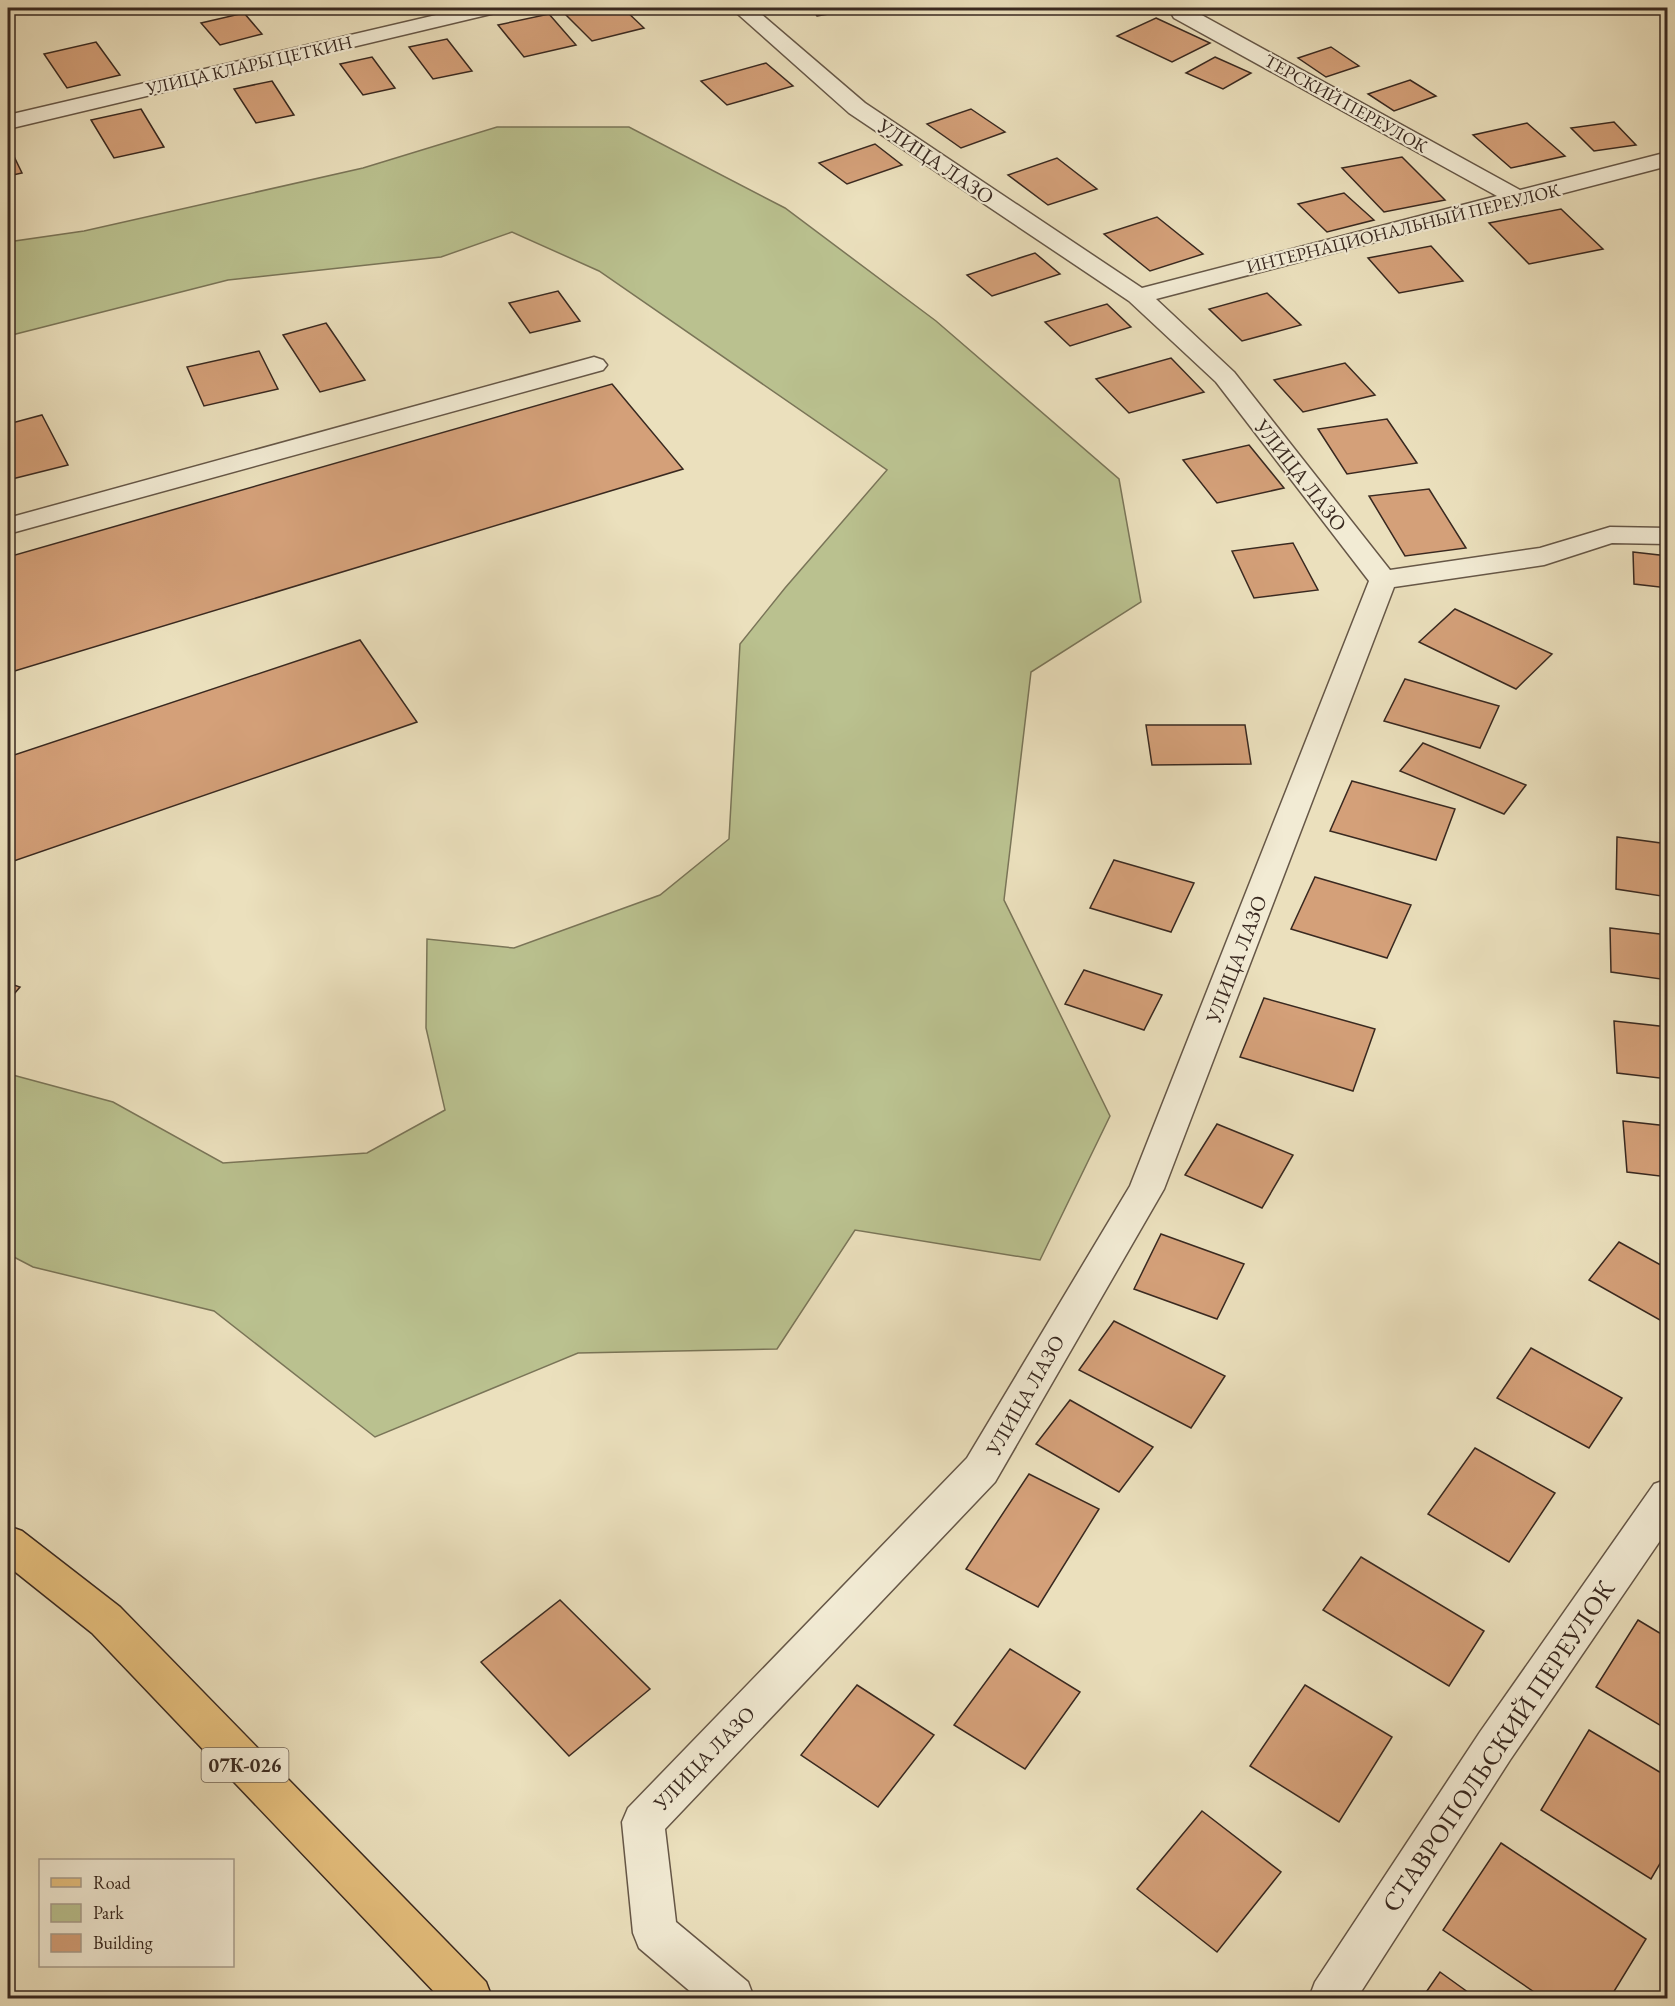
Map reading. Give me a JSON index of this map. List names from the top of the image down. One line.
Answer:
{"streets":{"main road":["07К-026"],"street":["УЛИЦА КЛАРЫ ЦЕТКИН","ТЕРСКИЙ ПЕРЕУЛОК","УЛИЦА ЛАЗО","ИНТЕРНАЦИОНАЛЬНЫЙ ПЕРЕУЛОК","СТАВРОПОЛЬСКИЙ ПЕРЕУЛОК"]},"crossings":[["ТЕРСКИЙ ПЕРЕУЛОК","ИНТЕРНАЦИОНАЛЬНЫЙ ПЕРЕУЛОК"],["УЛИЦА ЛАЗО","ИНТЕРНАЦИОНАЛЬНЫЙ ПЕРЕУЛОК"]],"legend":["Road","Park","Building"]}
